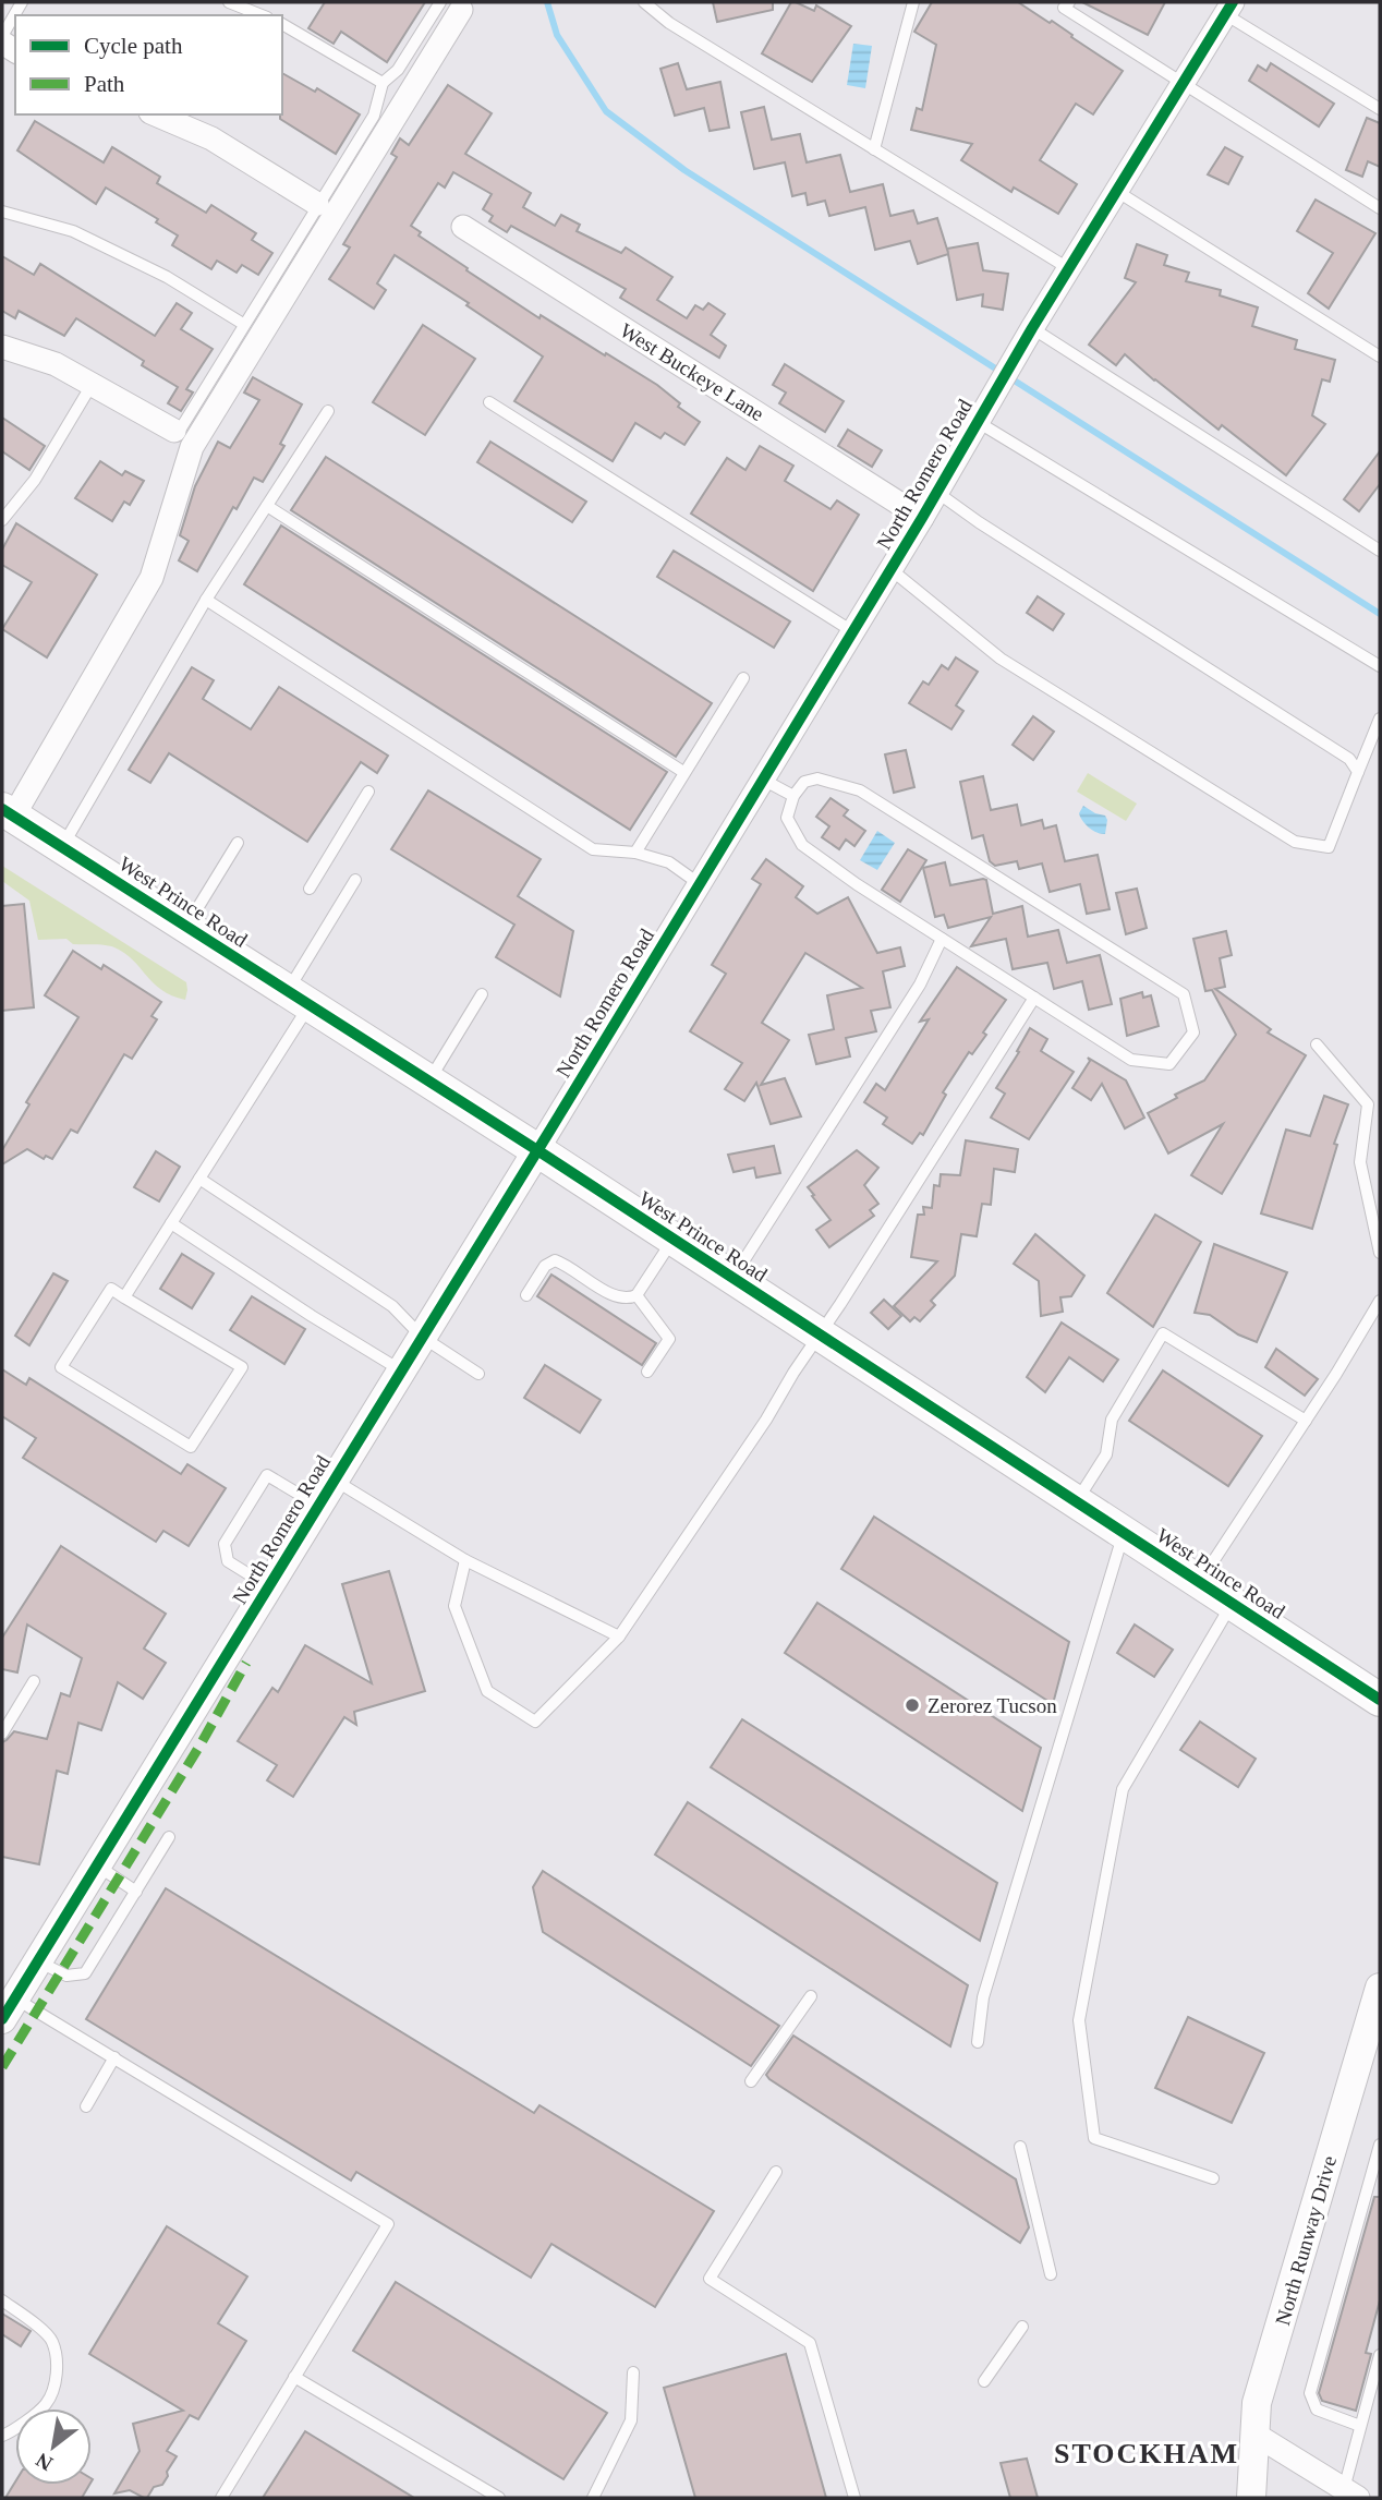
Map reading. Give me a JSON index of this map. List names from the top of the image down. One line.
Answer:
{"streets":{"main road":["West Prince Road"],"street":["West Buckeye Lane","North Romero Road","North Runway Drive"]},"crossings":[["West Buckeye Lane","North Romero Road"],["North Romero Road","West Prince Road"]],"districts":["STOCKHAM"],"places":["Zerorez Tucson"],"legend":["Cycle path","Path"],"north":"bottom left"}
